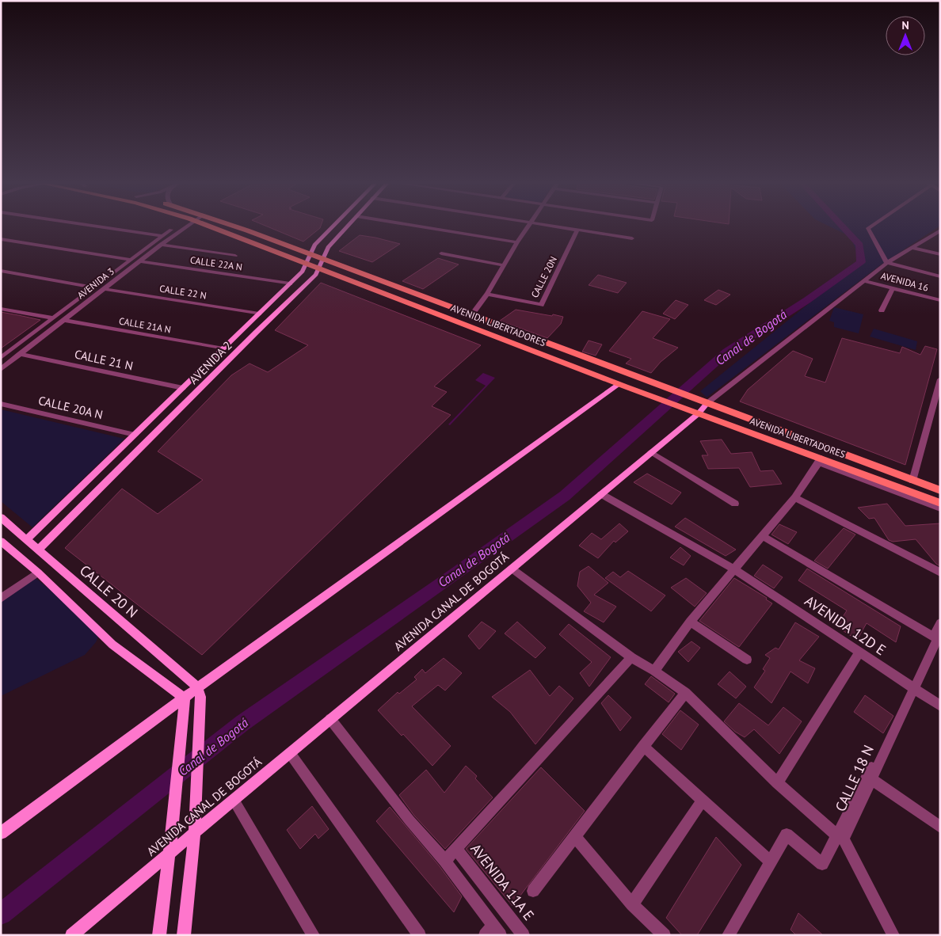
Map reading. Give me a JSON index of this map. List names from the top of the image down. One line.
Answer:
{"streets":{"main road":["AVENIDA LIBERTADORES"],"street":["CALLE 22A N","CALLE 20N","AVENIDA 16","AVENIDA 3","CALLE 22 N","CALLE 21A N","CALLE 21 N","AVENIDA 2","CALLE 20A N","CALLE 20 N","AVENIDA CANAL DE BOGOTÁ","AVENIDA 12D E","CALLE 18 N","AVENIDA 11A E"]},"crossings":[["CALLE 22A N","AVENIDA 3"],["CALLE 22A N","AVENIDA 2"],["AVENIDA 16","AVENIDA CANAL DE BOGOTÁ"],["AVENIDA 3","CALLE 22 N"],["AVENIDA 3","CALLE 21A N"],["AVENIDA 3","CALLE 21 N"],["CALLE 22 N","AVENIDA 2"],["CALLE 21A N","AVENIDA 2"],["AVENIDA LIBERTADORES","AVENIDA 2"],["AVENIDA LIBERTADORES","AVENIDA CANAL DE BOGOTÁ"],["CALLE 21 N","AVENIDA 2"],["AVENIDA 2","CALLE 20A N"],["AVENIDA 2","CALLE 20 N"],["AVENIDA CANAL DE BOGOTÁ","AVENIDA 12D E"],["AVENIDA 12D E","CALLE 18 N"]],"water":["Canal de Bogotá"],"north":"top"}
